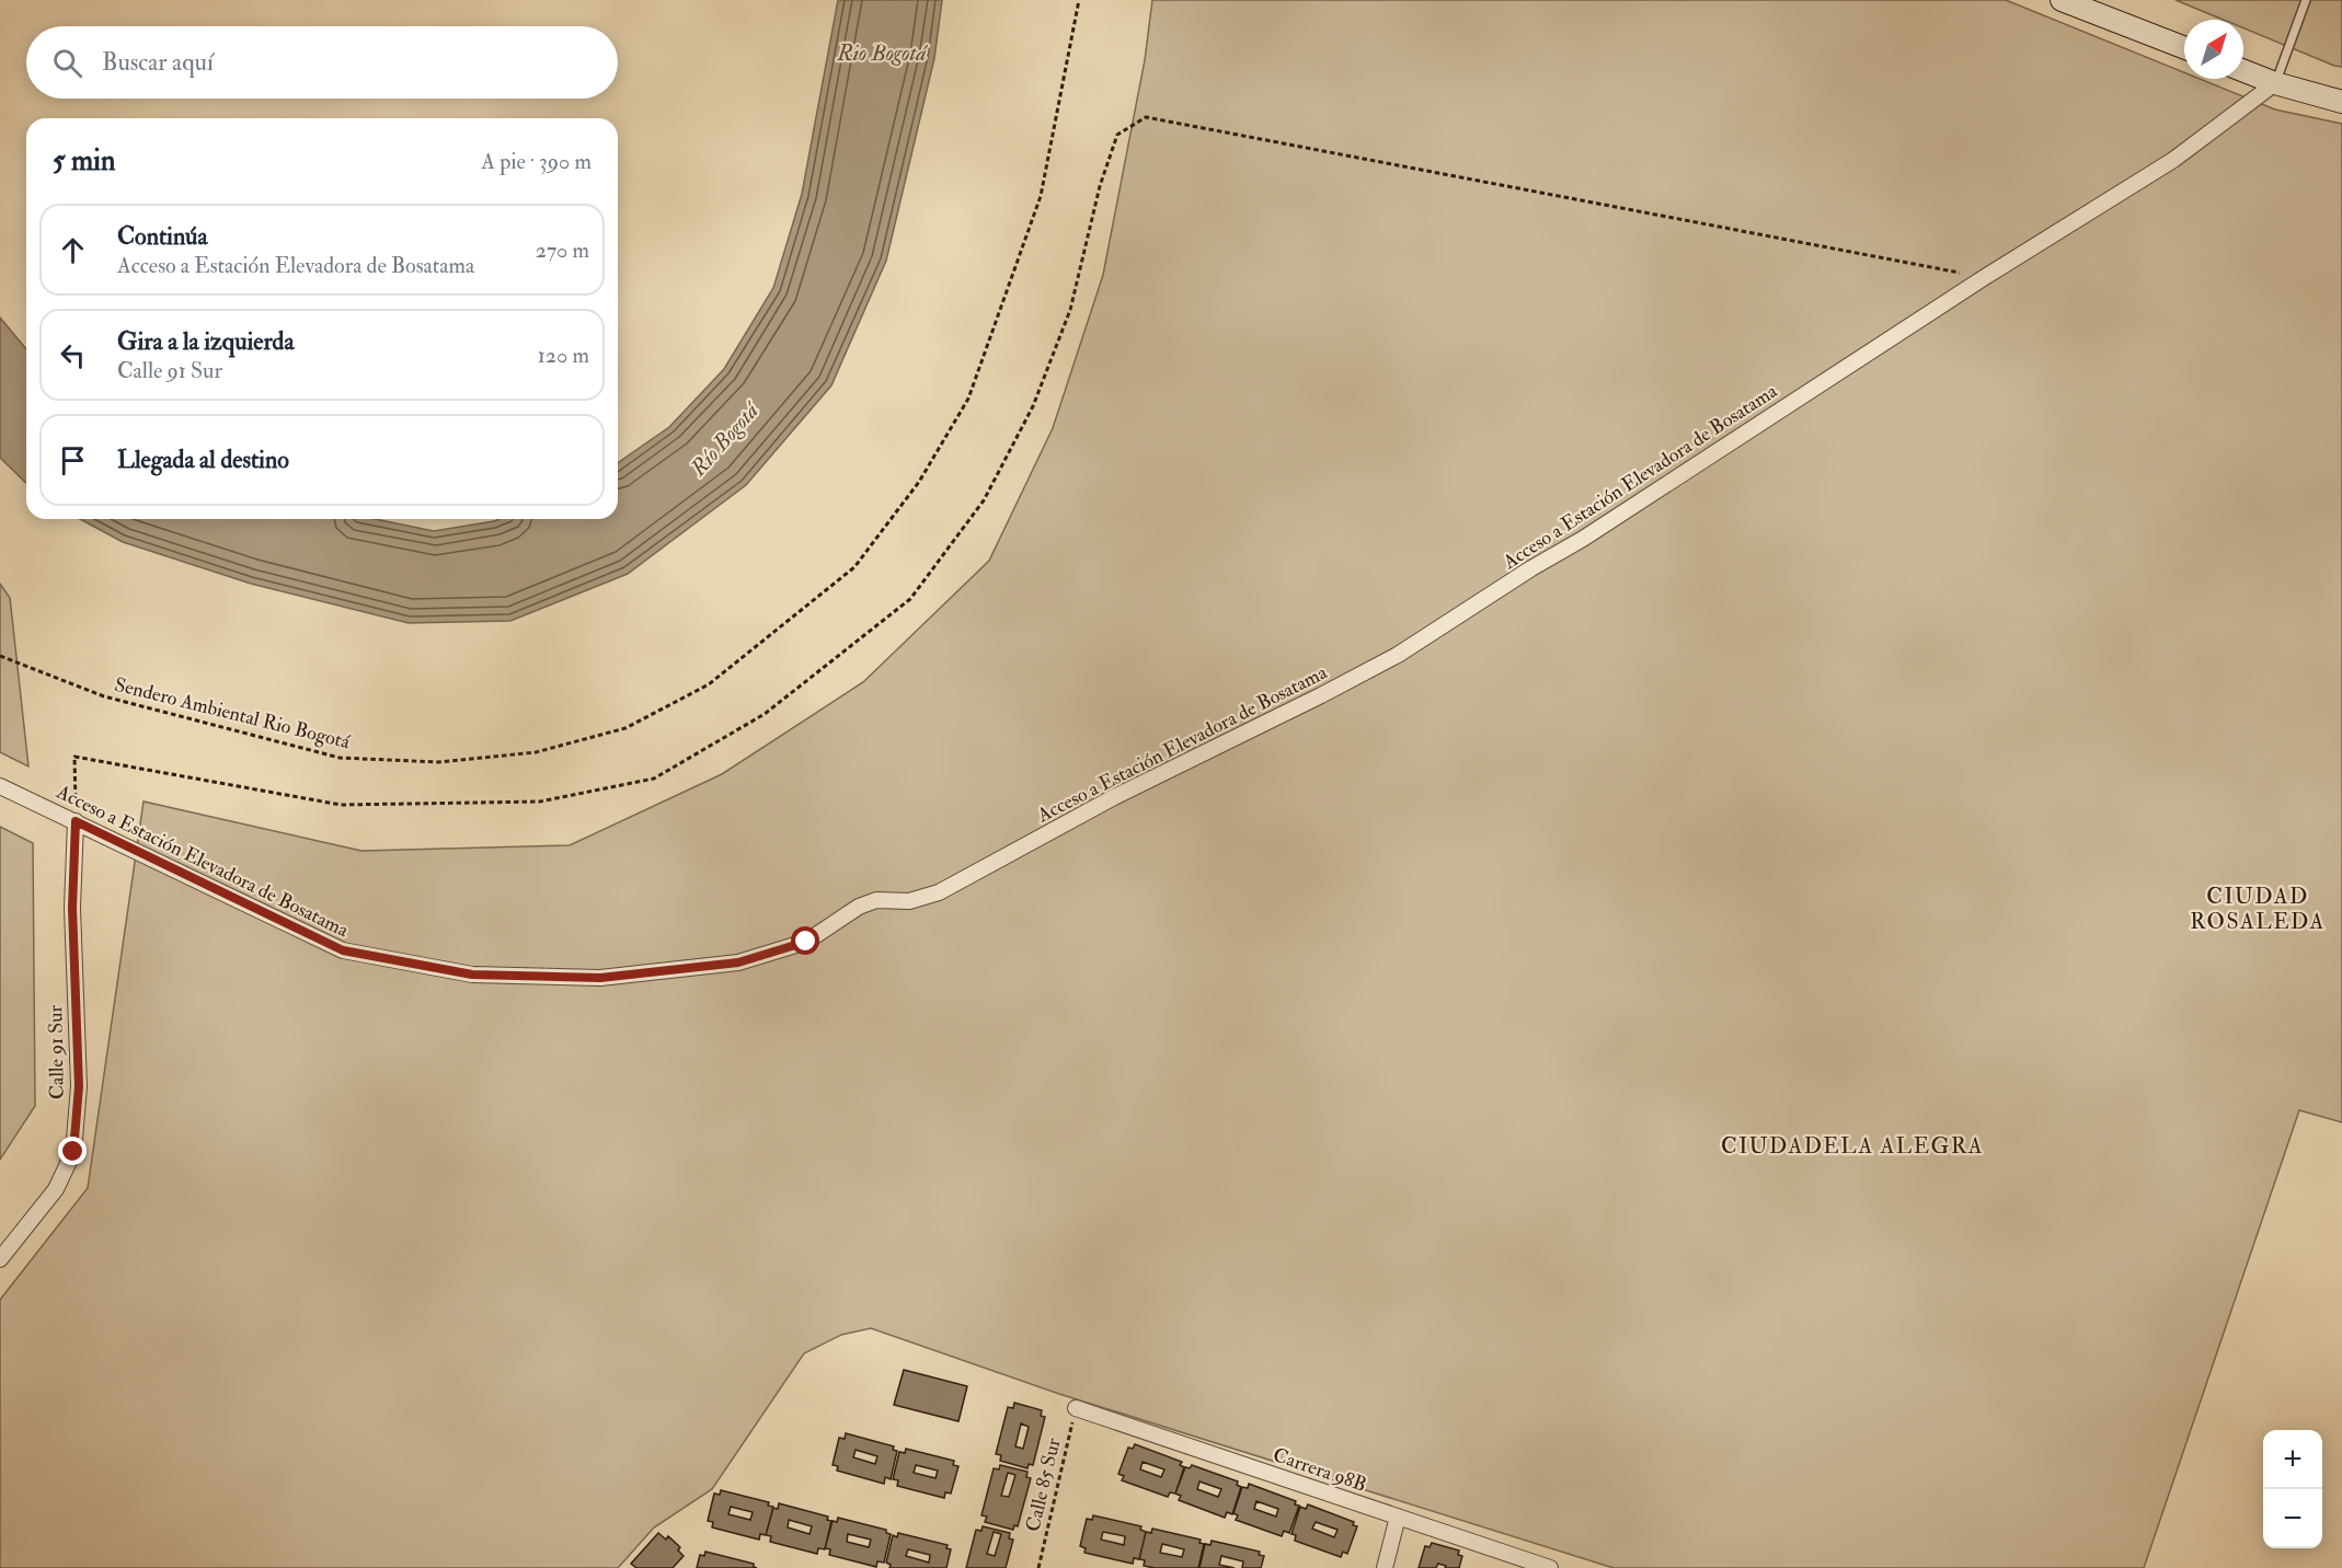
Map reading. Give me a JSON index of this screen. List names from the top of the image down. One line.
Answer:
{"streets":{"street":["Acceso a Estación Elevadora de Bosatama","Calle 91 Sur","Carrera 98B"],"path":["Sendero Ambiental Rio Bogotá","Calle 85 Sur"]},"crossings":[["Acceso a Estación Elevadora de Bosatama","Calle 91 Sur"],["Carrera 98B","Calle 85 Sur"]],"districts":["CIUDAD ROSALEDA","CIUDADELA ALEGRA"],"water":["Rio Bogotá","Río Bogotá"],"north":"top right","page":{"search":"Buscar aquí","heading":["5 min","A pie · 390 m"],"list":[["Continúa","Acceso a Estación Elevadora de Bosatama","270 m"],["Gira a la izquierda","Calle 91 Sur","120 m"],"Llegada al destino"],"map_buttons":["+","−"]}}
